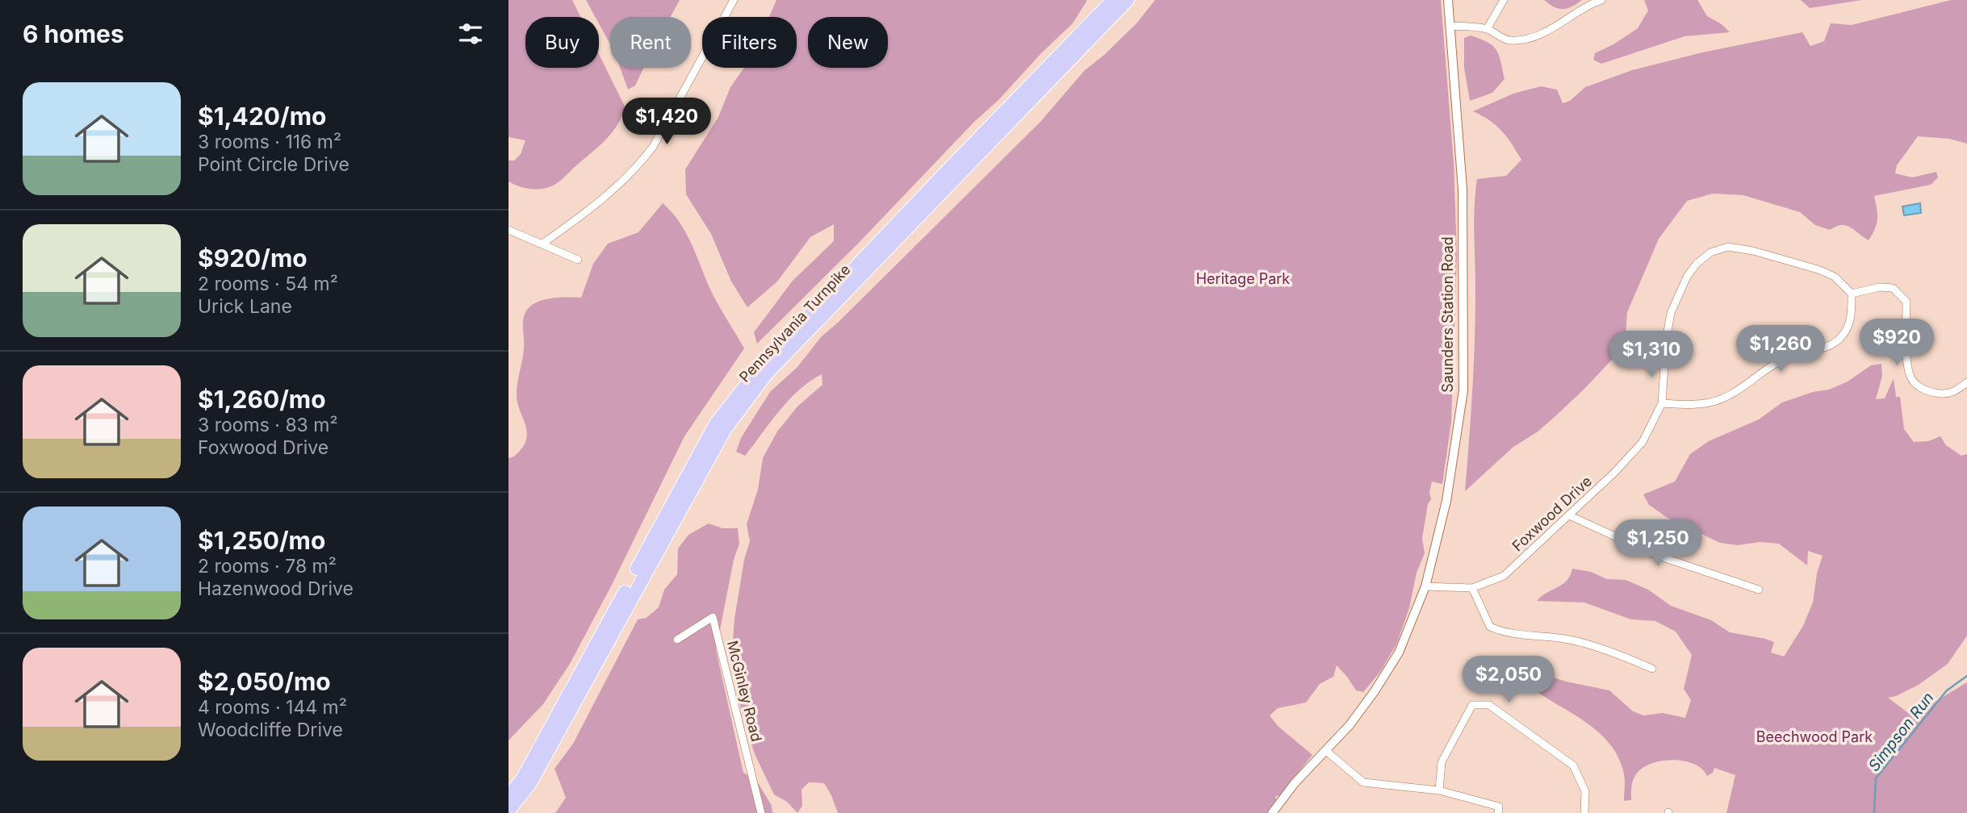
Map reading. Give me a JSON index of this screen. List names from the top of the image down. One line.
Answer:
{"streets":{"highway":["Pennsylvania Turnpike"],"street":["Saunders Station Road","Foxwood Drive","McGinley Road"]},"crossings":[["Saunders Station Road","Foxwood Drive"]],"water":["Simpson Run"],"parks":["Heritage Park","Beechwood Park"],"page":{"heading":"6 homes","chip":["Buy","Rent","Filters","New"],"list":[{"name":"$1,420/mo","note":"3 rooms · 116 m² · Point Circle Drive"},{"name":"$920/mo","note":"2 rooms · 54 m² · Urick Lane"},{"name":"$1,260/mo","note":"3 rooms · 83 m² · Foxwood Drive"},{"name":"$1,250/mo","note":"2 rooms · 78 m² · Hazenwood Drive"},{"name":"$2,050/mo","note":"4 rooms · 144 m² · Woodcliffe Drive"}],"price":["$1,420","$920","$1,260","$1,310","$1,250","$2,050"]}}
